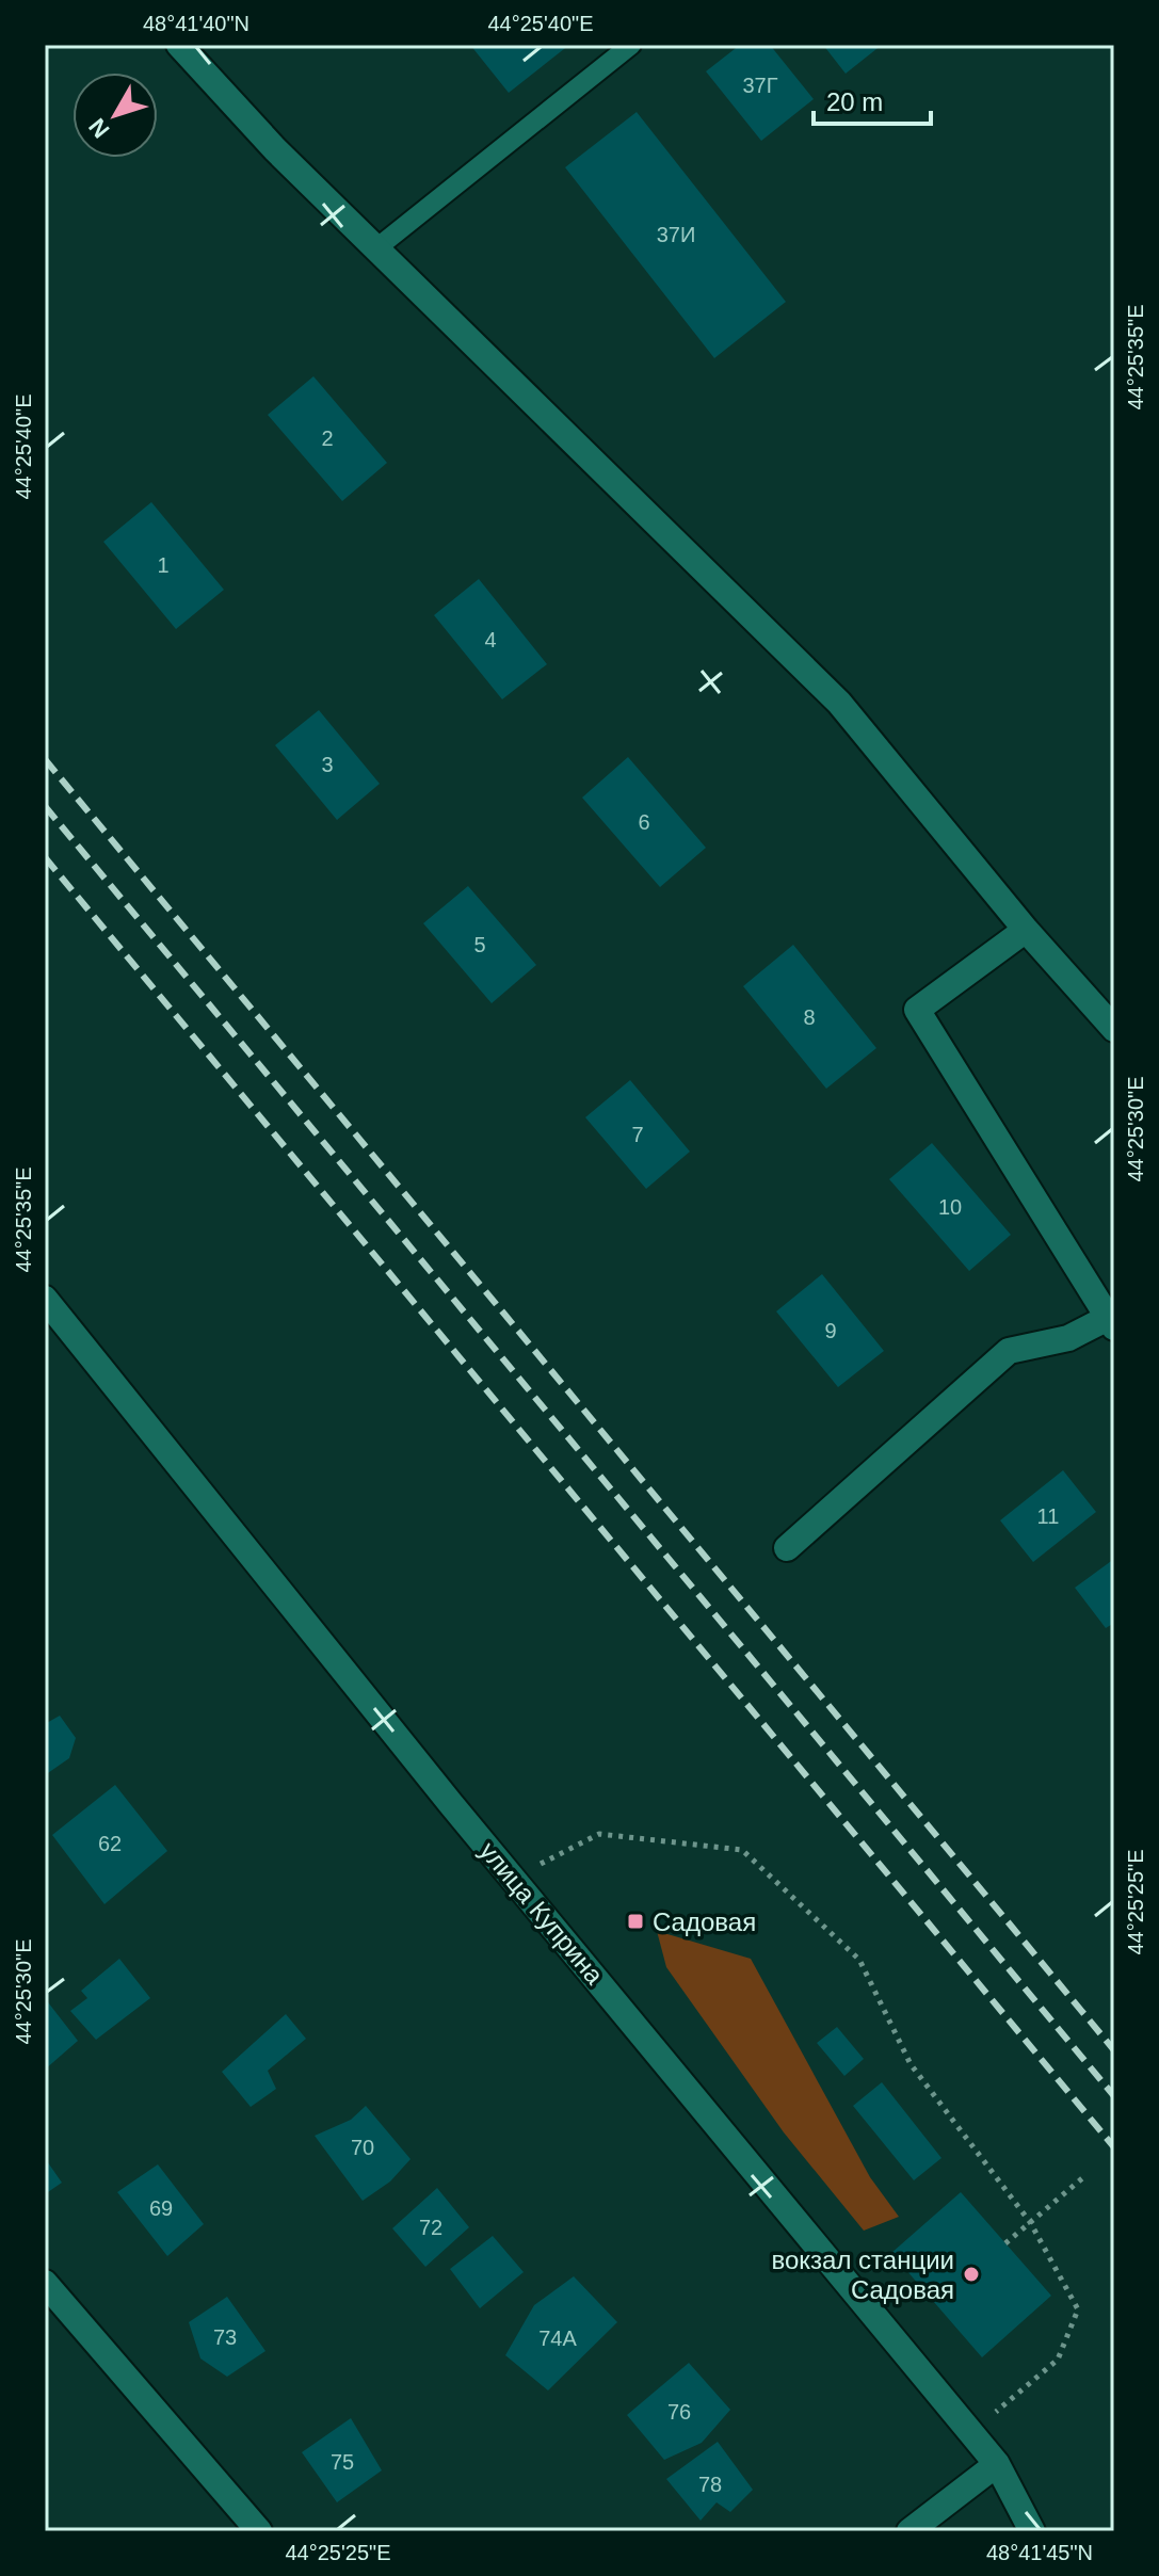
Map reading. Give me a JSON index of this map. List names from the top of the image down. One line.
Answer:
{"streets":{"street":["улица Куприна"]},"places":{"transit":["Садовая"],"other":["вокзал станции Садовая"]},"house_numbers":["37Г","37И","2","1","4","3","6","5","8","7","10","9","11","62","70","69","72","73","74А","76","75","78"],"scale_bar":"20 m","north":"bottom left","coordinates":["48°41'40\"N","44°25'40\"E","44°25'35\"E","44°25'30\"E","44°25'25\"E","48°41'45\"N"]}
